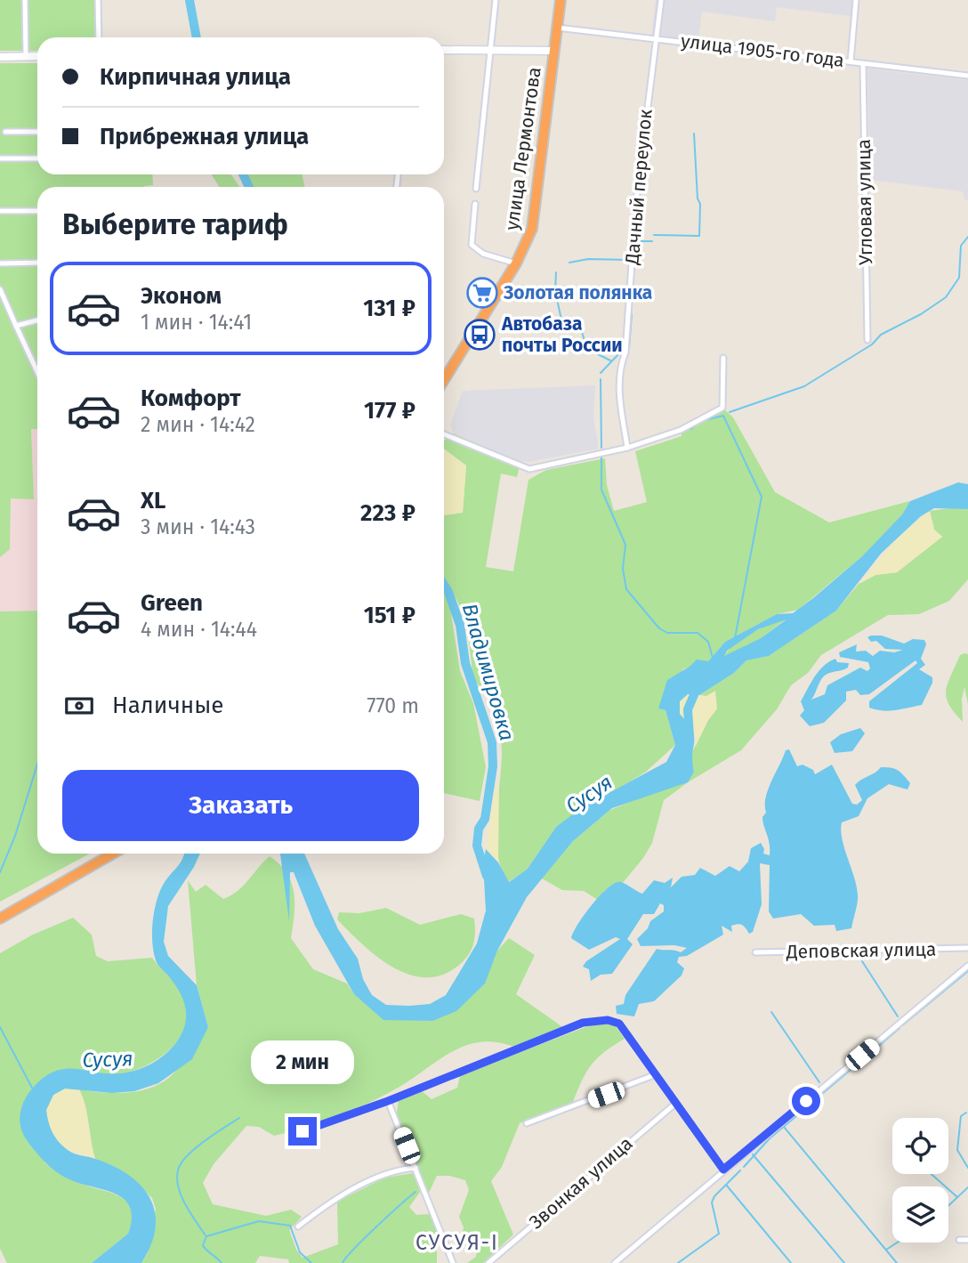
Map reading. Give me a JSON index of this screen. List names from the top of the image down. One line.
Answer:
{"streets":{"highway":["улица Лермонтова"],"street":["улица 1905-го года","Дачный переулок","Угловая улица","Деповская улица","Звонкая улица"]},"crossings":[["улица 1905-го года","улица Лермонтова"],["улица 1905-го года","Дачный переулок"],["улица 1905-го года","Угловая улица"]],"districts":["СУСУЯ-I"],"water":["Владимировка","Сусуя"],"places":{"supermarket":["Золотая полянка"],"bus stop":["Автобаза почты России"]},"page":{"banner":["Кирпичная улица","Прибрежная улица"],"heading":"Выберите тариф","list":[{"name":"Эконом","note":"1 мин · 14:41","value":"131 ₽"},{"name":"Комфорт","note":"2 мин · 14:42","value":"177 ₽"},{"name":"XL","note":"3 мин · 14:43","value":"223 ₽"},{"name":"Green","note":"4 мин · 14:44","value":"151 ₽"}],"pay":["Наличные","770 m"],"buttons":"Заказать","bubble":"2 мин"}}
